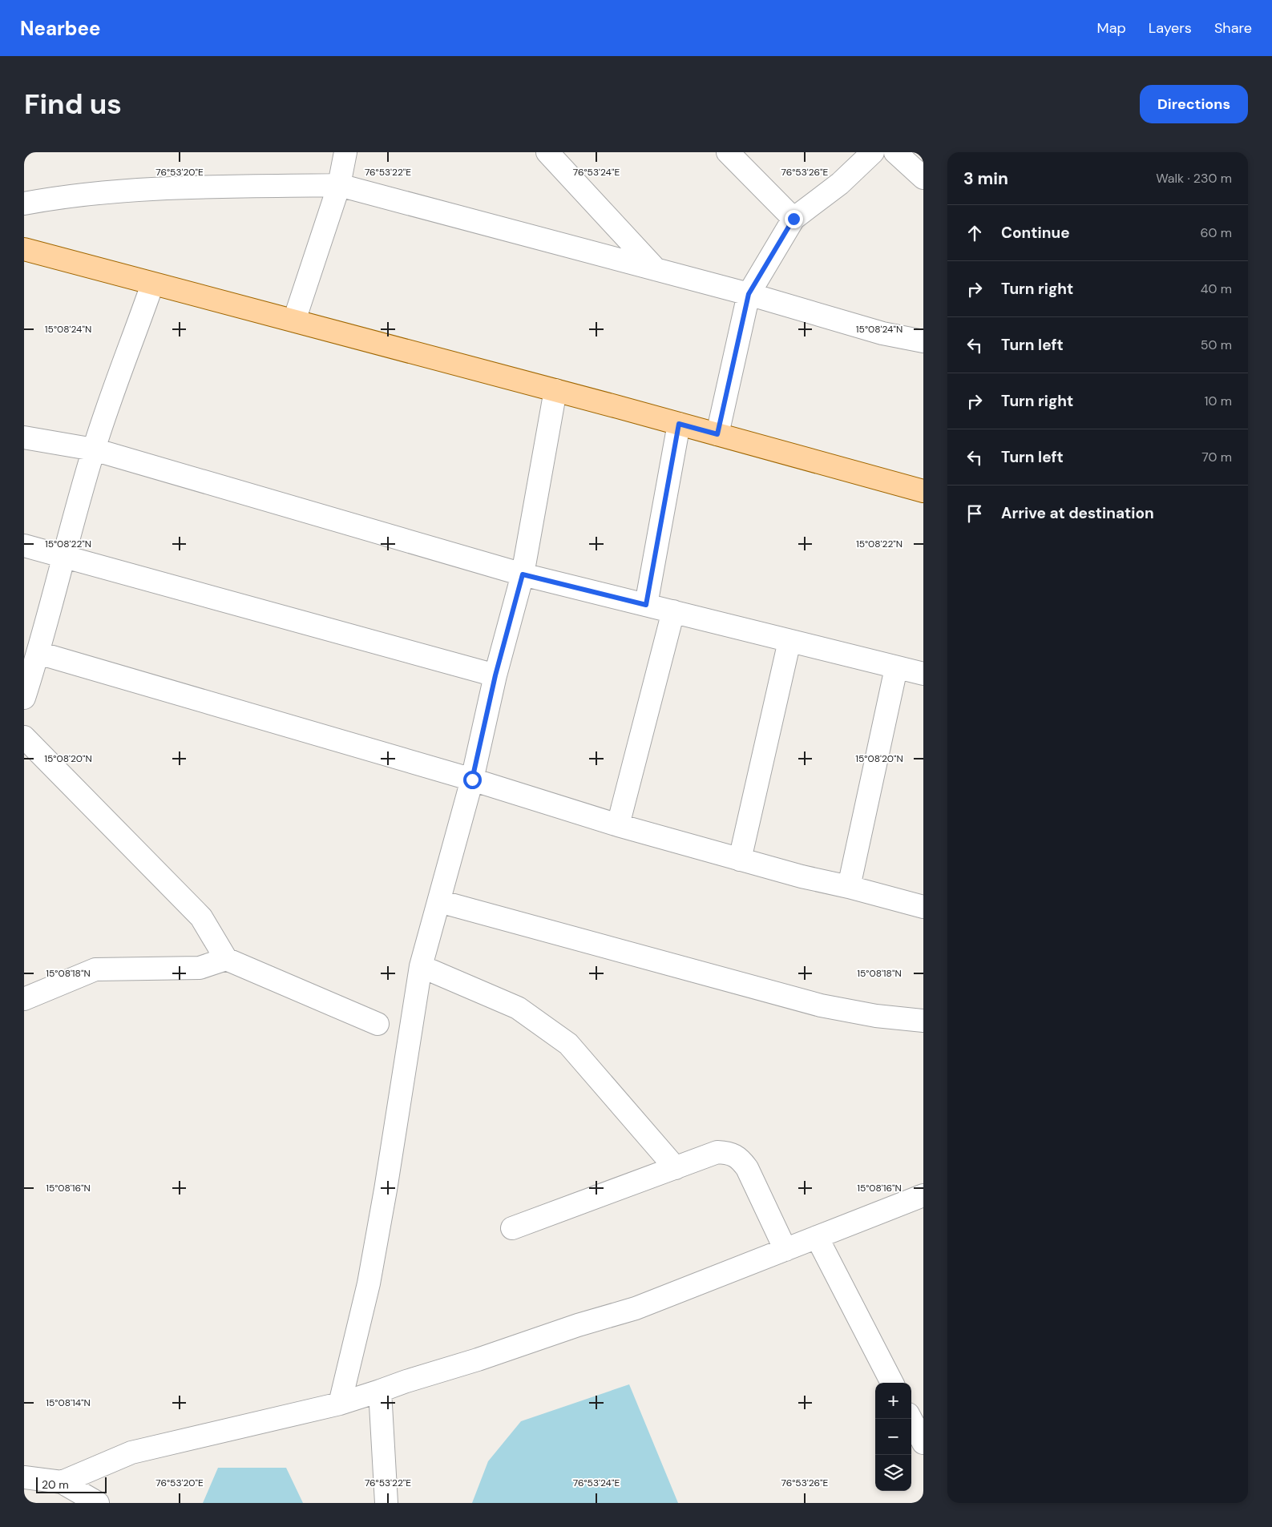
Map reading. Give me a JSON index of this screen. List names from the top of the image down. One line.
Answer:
{"scale_bar":"20 m","page":{"header":"Nearbee","nav":["Map","Layers","Share"],"buttons":"Directions","title":"Find us","heading":["3 min","Walk · 230 m"],"list":[["Continue","60 m"],["Turn right","40 m"],["Turn left","50 m"],["Turn right","10 m"],["Turn left","70 m"],"Arrive at destination"],"map_buttons":["+","−"],"scale":"20 m"},"coordinates":["76°53'20\"E","76°53'22\"E","76°53'24\"E","76°53'26\"E","15°08'24\"N","15°08'22\"N","15°08'20\"N","15°08'18\"N","15°08'16\"N","15°08'14\"N"]}
